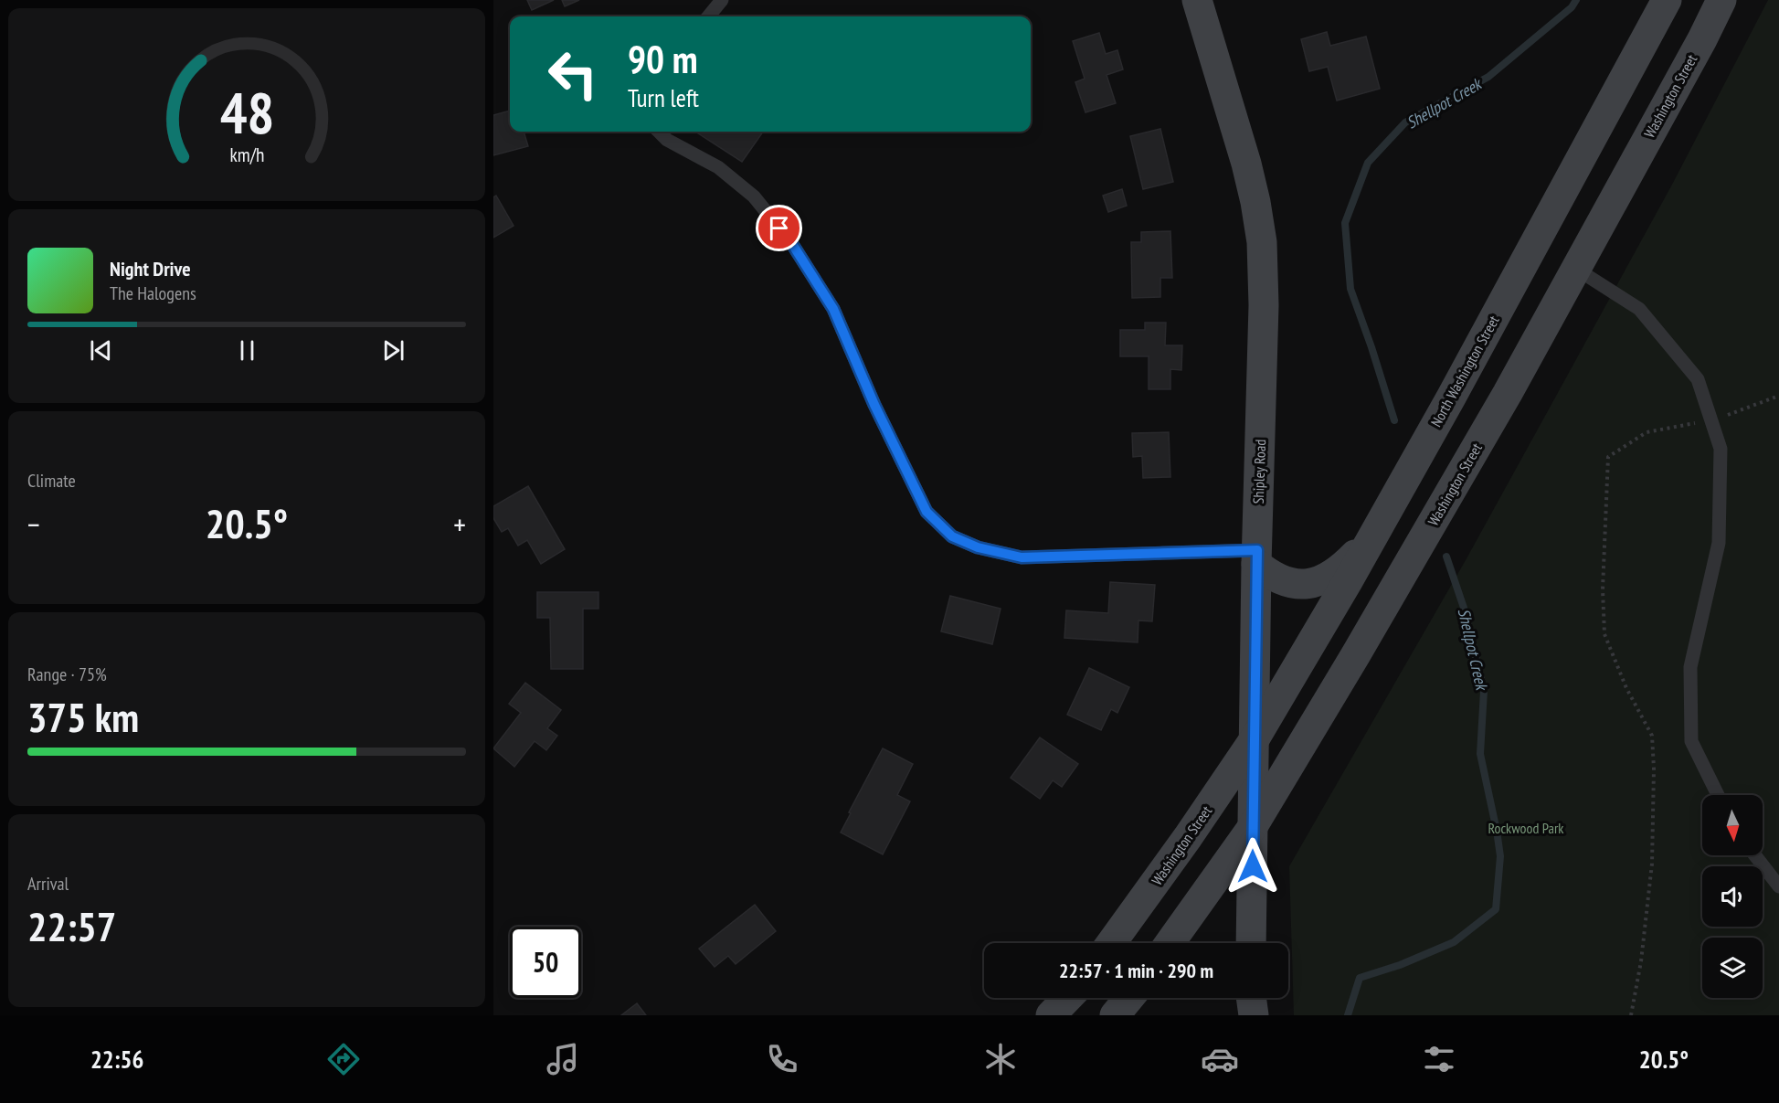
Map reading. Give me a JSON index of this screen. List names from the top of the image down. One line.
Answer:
{"streets":{"main road":["Washington Street","North Washington Street","Shipley Road"]},"crossings":[["Washington Street","North Washington Street"],["Washington Street","Shipley Road"],["North Washington Street","Shipley Road"]],"water":["Shellpot Creek"],"parks":["Rockwood Park"],"north":"bottom","page":{"turn":["90 m","Turn left"],"song":["Night Drive","The Halogens"],"tile":["Climate",["Range · 75%","375 km"],["Arrival","22:57"]],"heat":["−","20.5°","+"],"limit":"50","trip":"22:57 · 1 min · 290 m","tabs":["22:56","20.5°"],"gauge":["48","km/h"]}}
